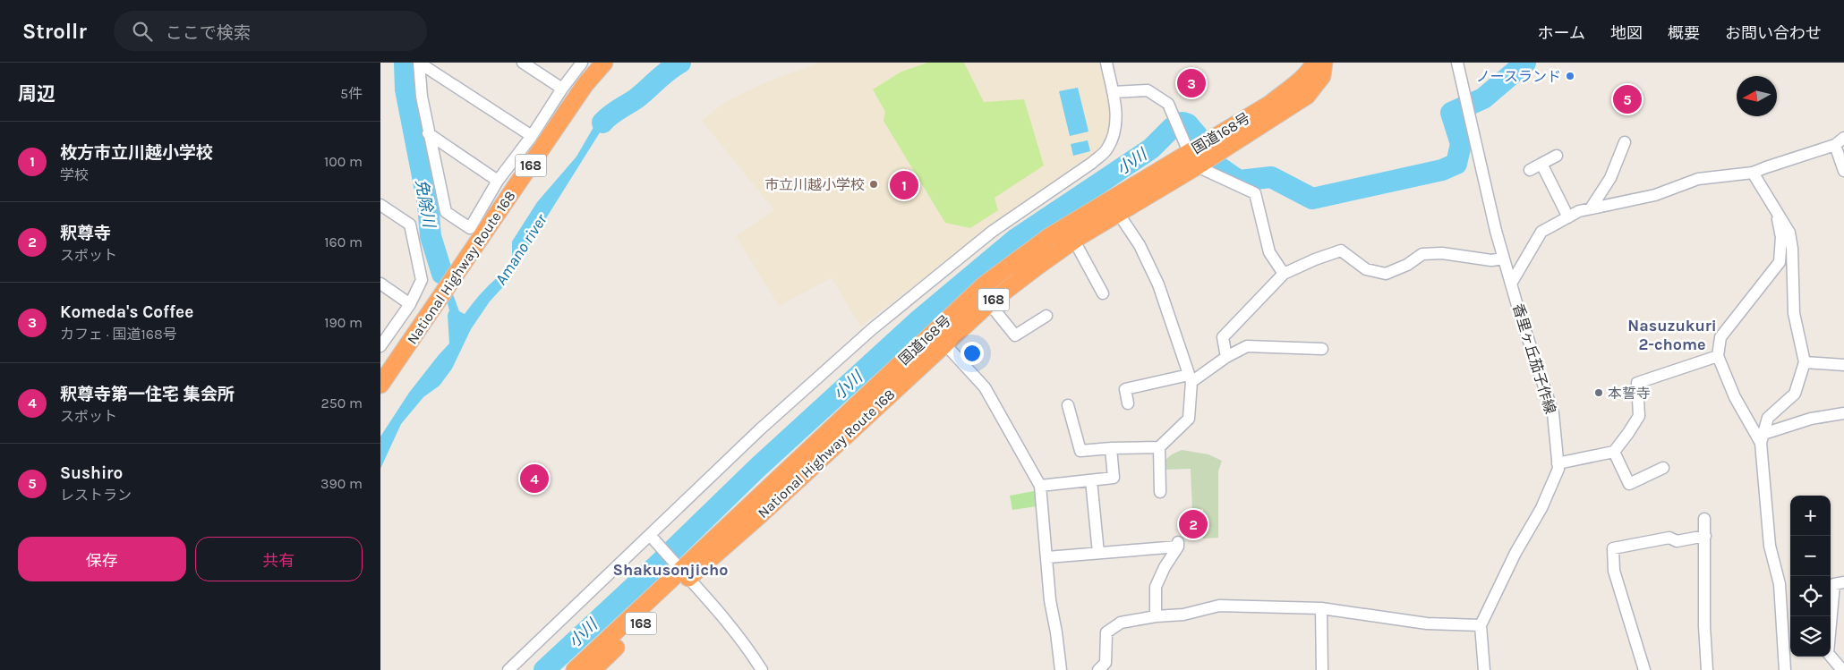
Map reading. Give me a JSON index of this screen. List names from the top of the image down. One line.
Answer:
{"streets":{"highway":["国道168号","168","National Highway Route 168"],"street":["香里ヶ丘茄子作線"]},"crossings":[["国道168号","National Highway Route 168"]],"districts":["Nasuzukuri 2-chome","Shakusonjicho"],"water":["小川","免除川","Amano river"],"places":["ノースランド","市立川越小学校","本誓寺"],"north":"left","page":{"header":"Strollr","search":"ここで検索","nav":["ホーム","地図","概要","お問い合わせ"],"heading":["周辺","5件"],"pins":["3","5","1","4","2"],"list":[{"mark":"1","name":"枚方市立川越小学校","note":"学校","value":"100 m"},{"mark":"2","name":"釈尊寺","note":"スポット","value":"160 m"},{"mark":"3","name":"Komeda's Coffee","note":"カフェ · 国道168号","value":"190 m"},{"mark":"4","name":"釈尊寺第一住宅 集会所","note":"スポット","value":"250 m"},{"mark":"5","name":"Sushiro","note":"レストラン","value":"390 m"}],"map_buttons":["+","−"],"buttons":["保存","共有"]}}
